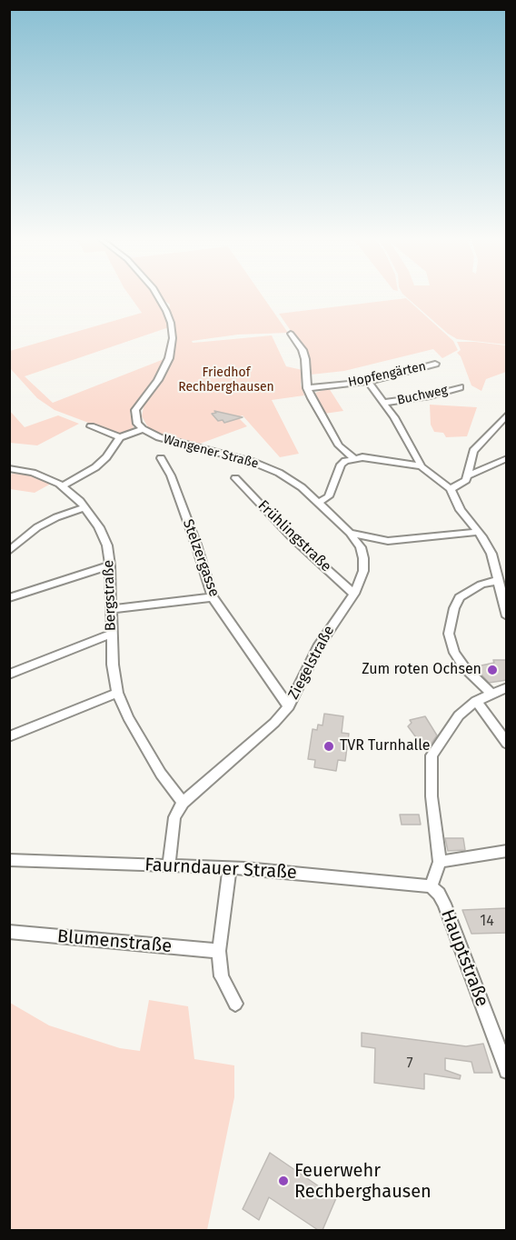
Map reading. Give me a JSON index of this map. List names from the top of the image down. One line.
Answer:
{"streets":{"street":["Hopfengärten","Buchweg","Wangener Straße","Frühlingstraße","Stelzergasse","Bergstraße","Ziegelstraße","Faurndauer Straße","Blumenstraße","Hauptstraße"]},"crossings":[["Wangener Straße","Ziegelstraße"],["Frühlingstraße","Ziegelstraße"],["Stelzergasse","Ziegelstraße"],["Bergstraße","Ziegelstraße"],["Ziegelstraße","Faurndauer Straße"],["Faurndauer Straße","Hauptstraße"]],"parks":["Friedhof Rechberghausen"],"places":["Zum roten Ochsen","TVR Turnhalle","Feuerwehr Rechberghausen"],"house_numbers":["14","7"]}
